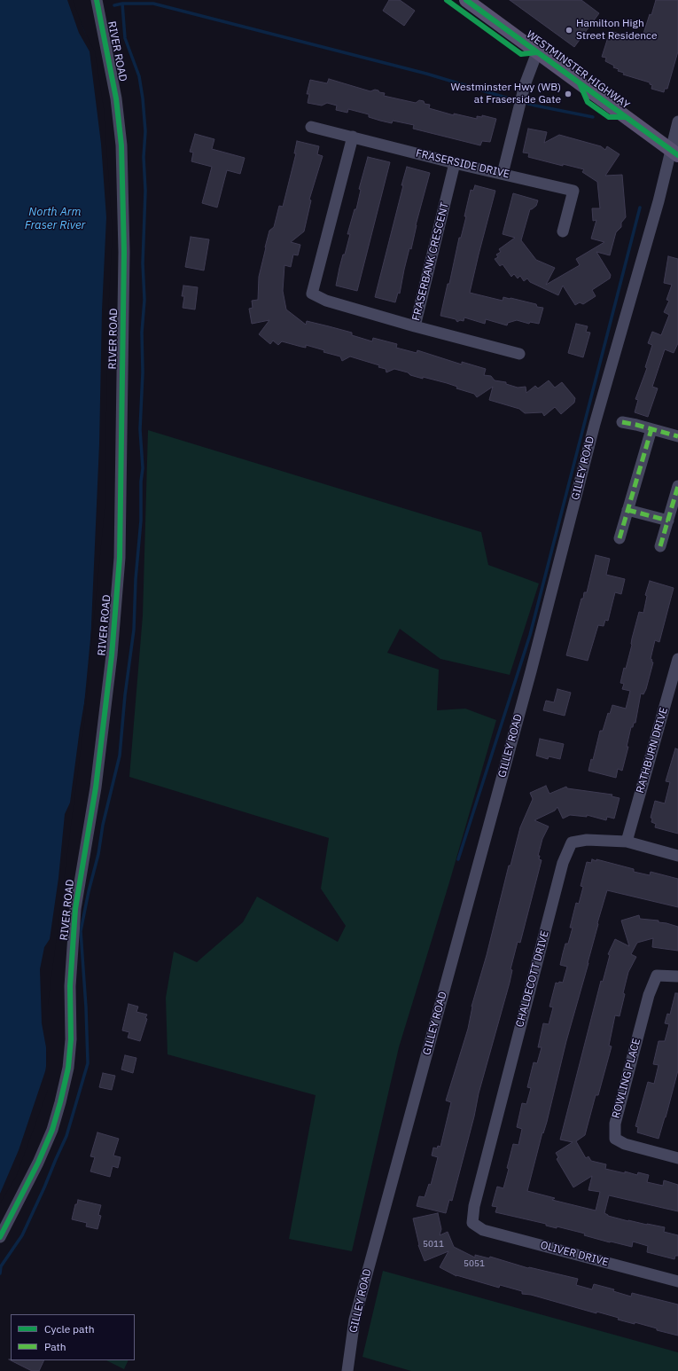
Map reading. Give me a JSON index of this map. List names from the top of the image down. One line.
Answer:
{"streets":{"main road":["WESTMINSTER HIGHWAY"],"street":["RIVER ROAD","FRASERSIDE DRIVE","FRASERBANK CRESCENT","GILLEY ROAD","RATHBURN DRIVE","CHALDECOTT DRIVE","ROWLING PLACE","OLIVER DRIVE"]},"crossings":[["WESTMINSTER HIGHWAY","GILLEY ROAD"],["FRASERSIDE DRIVE","FRASERBANK CRESCENT"],["RATHBURN DRIVE","CHALDECOTT DRIVE"],["CHALDECOTT DRIVE","OLIVER DRIVE"]],"water":["North Arm Fraser River"],"places":["Hamilton High Street Residence","Westminster Hwy (WB) at Fraserside Gate"],"house_numbers":["5011","5051"],"legend":["Cycle path","Path"]}
